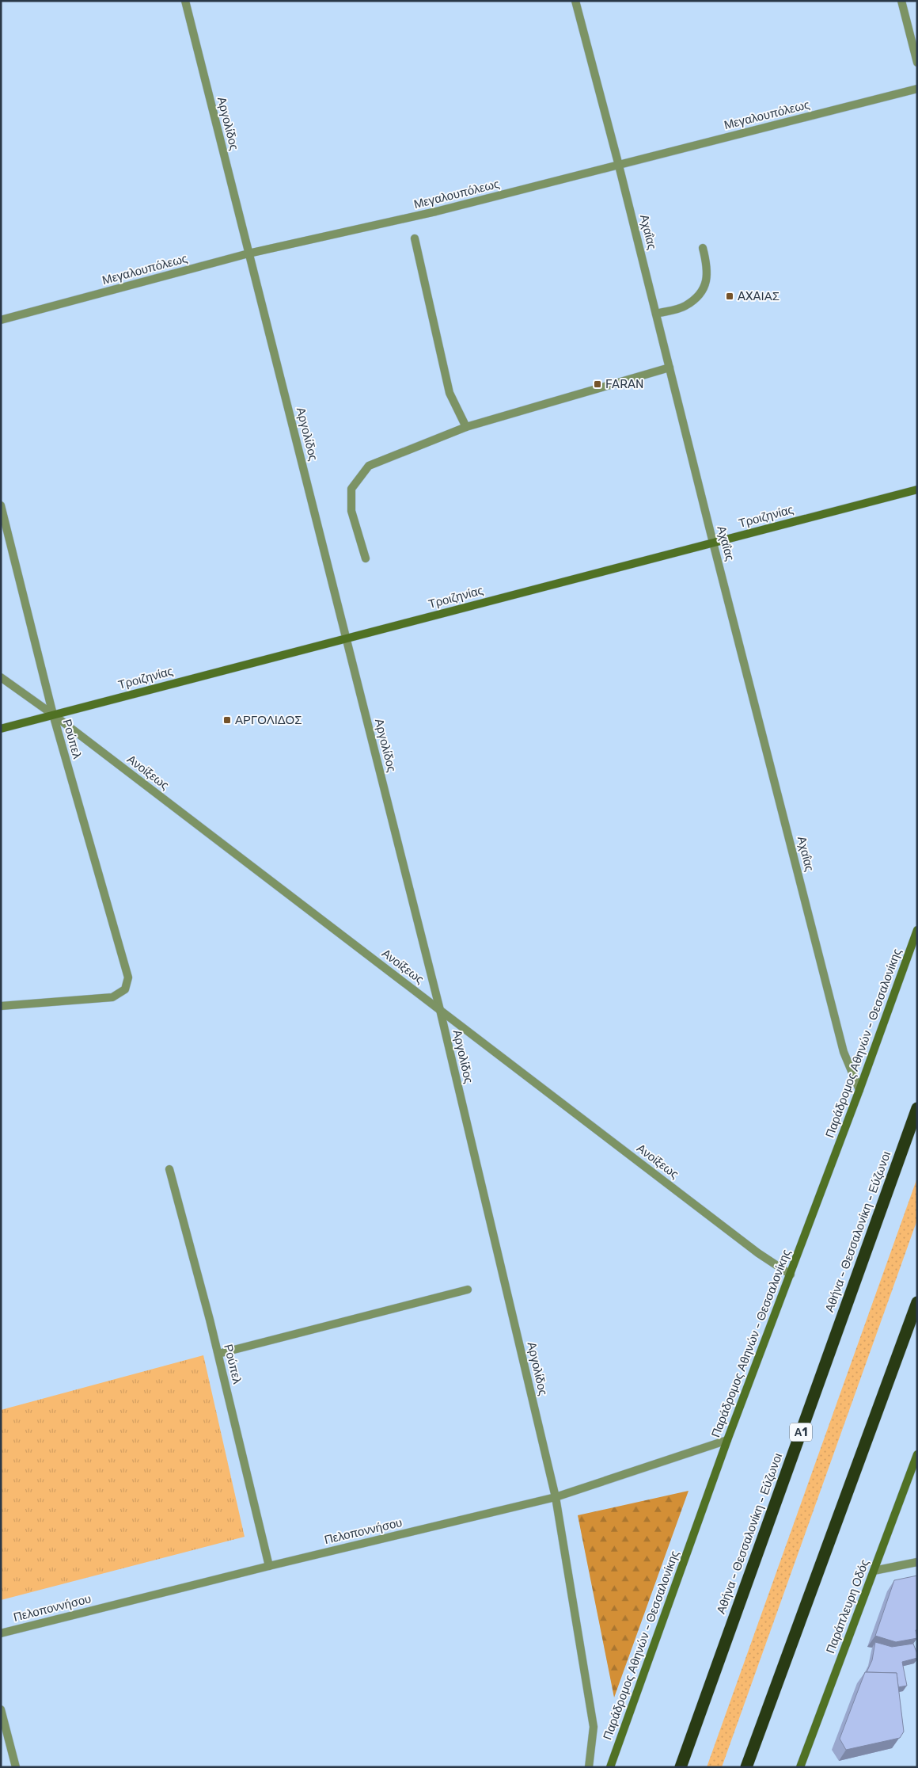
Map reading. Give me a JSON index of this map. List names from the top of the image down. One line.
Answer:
{"streets":{"highway":["Αθήνα - Θεσσαλονίκη - Εύζωνοι","Α1"],"main road":["Τροιζηνίας","Παράδρομος Αθηνών - Θεσσαλονίκης","Παράπλευρη Οδός"],"street":["Μεγαλουπόλεως","Αργολίδος","Αχαΐας","Ρούπελ","Ανοίξεως","Πελοποννήσου"]},"crossings":[["Μεγαλουπόλεως","Αργολίδος"],["Μεγαλουπόλεως","Αχαΐας"],["Αργολίδος","Τροιζηνίας"],["Αργολίδος","Ανοίξεως"],["Αργολίδος","Πελοποννήσου"],["Αχαΐας","Τροιζηνίας"],["Αχαΐας","Παράδρομος Αθηνών - Θεσσαλονίκης"],["Τροιζηνίας","Ρούπελ"],["Τροιζηνίας","Ανοίξεως"],["Ρούπελ","Ανοίξεως"],["Ρούπελ","Πελοποννήσου"],["Ανοίξεως","Παράδρομος Αθηνών - Θεσσαλονίκης"],["Παράδρομος Αθηνών - Θεσσαλονίκης","Πελοποννήσου"]],"places":{"transit":["AXAΙΑΣ","FARAN","ΑΡΓΟΛΙΔΟΣ"]}}
